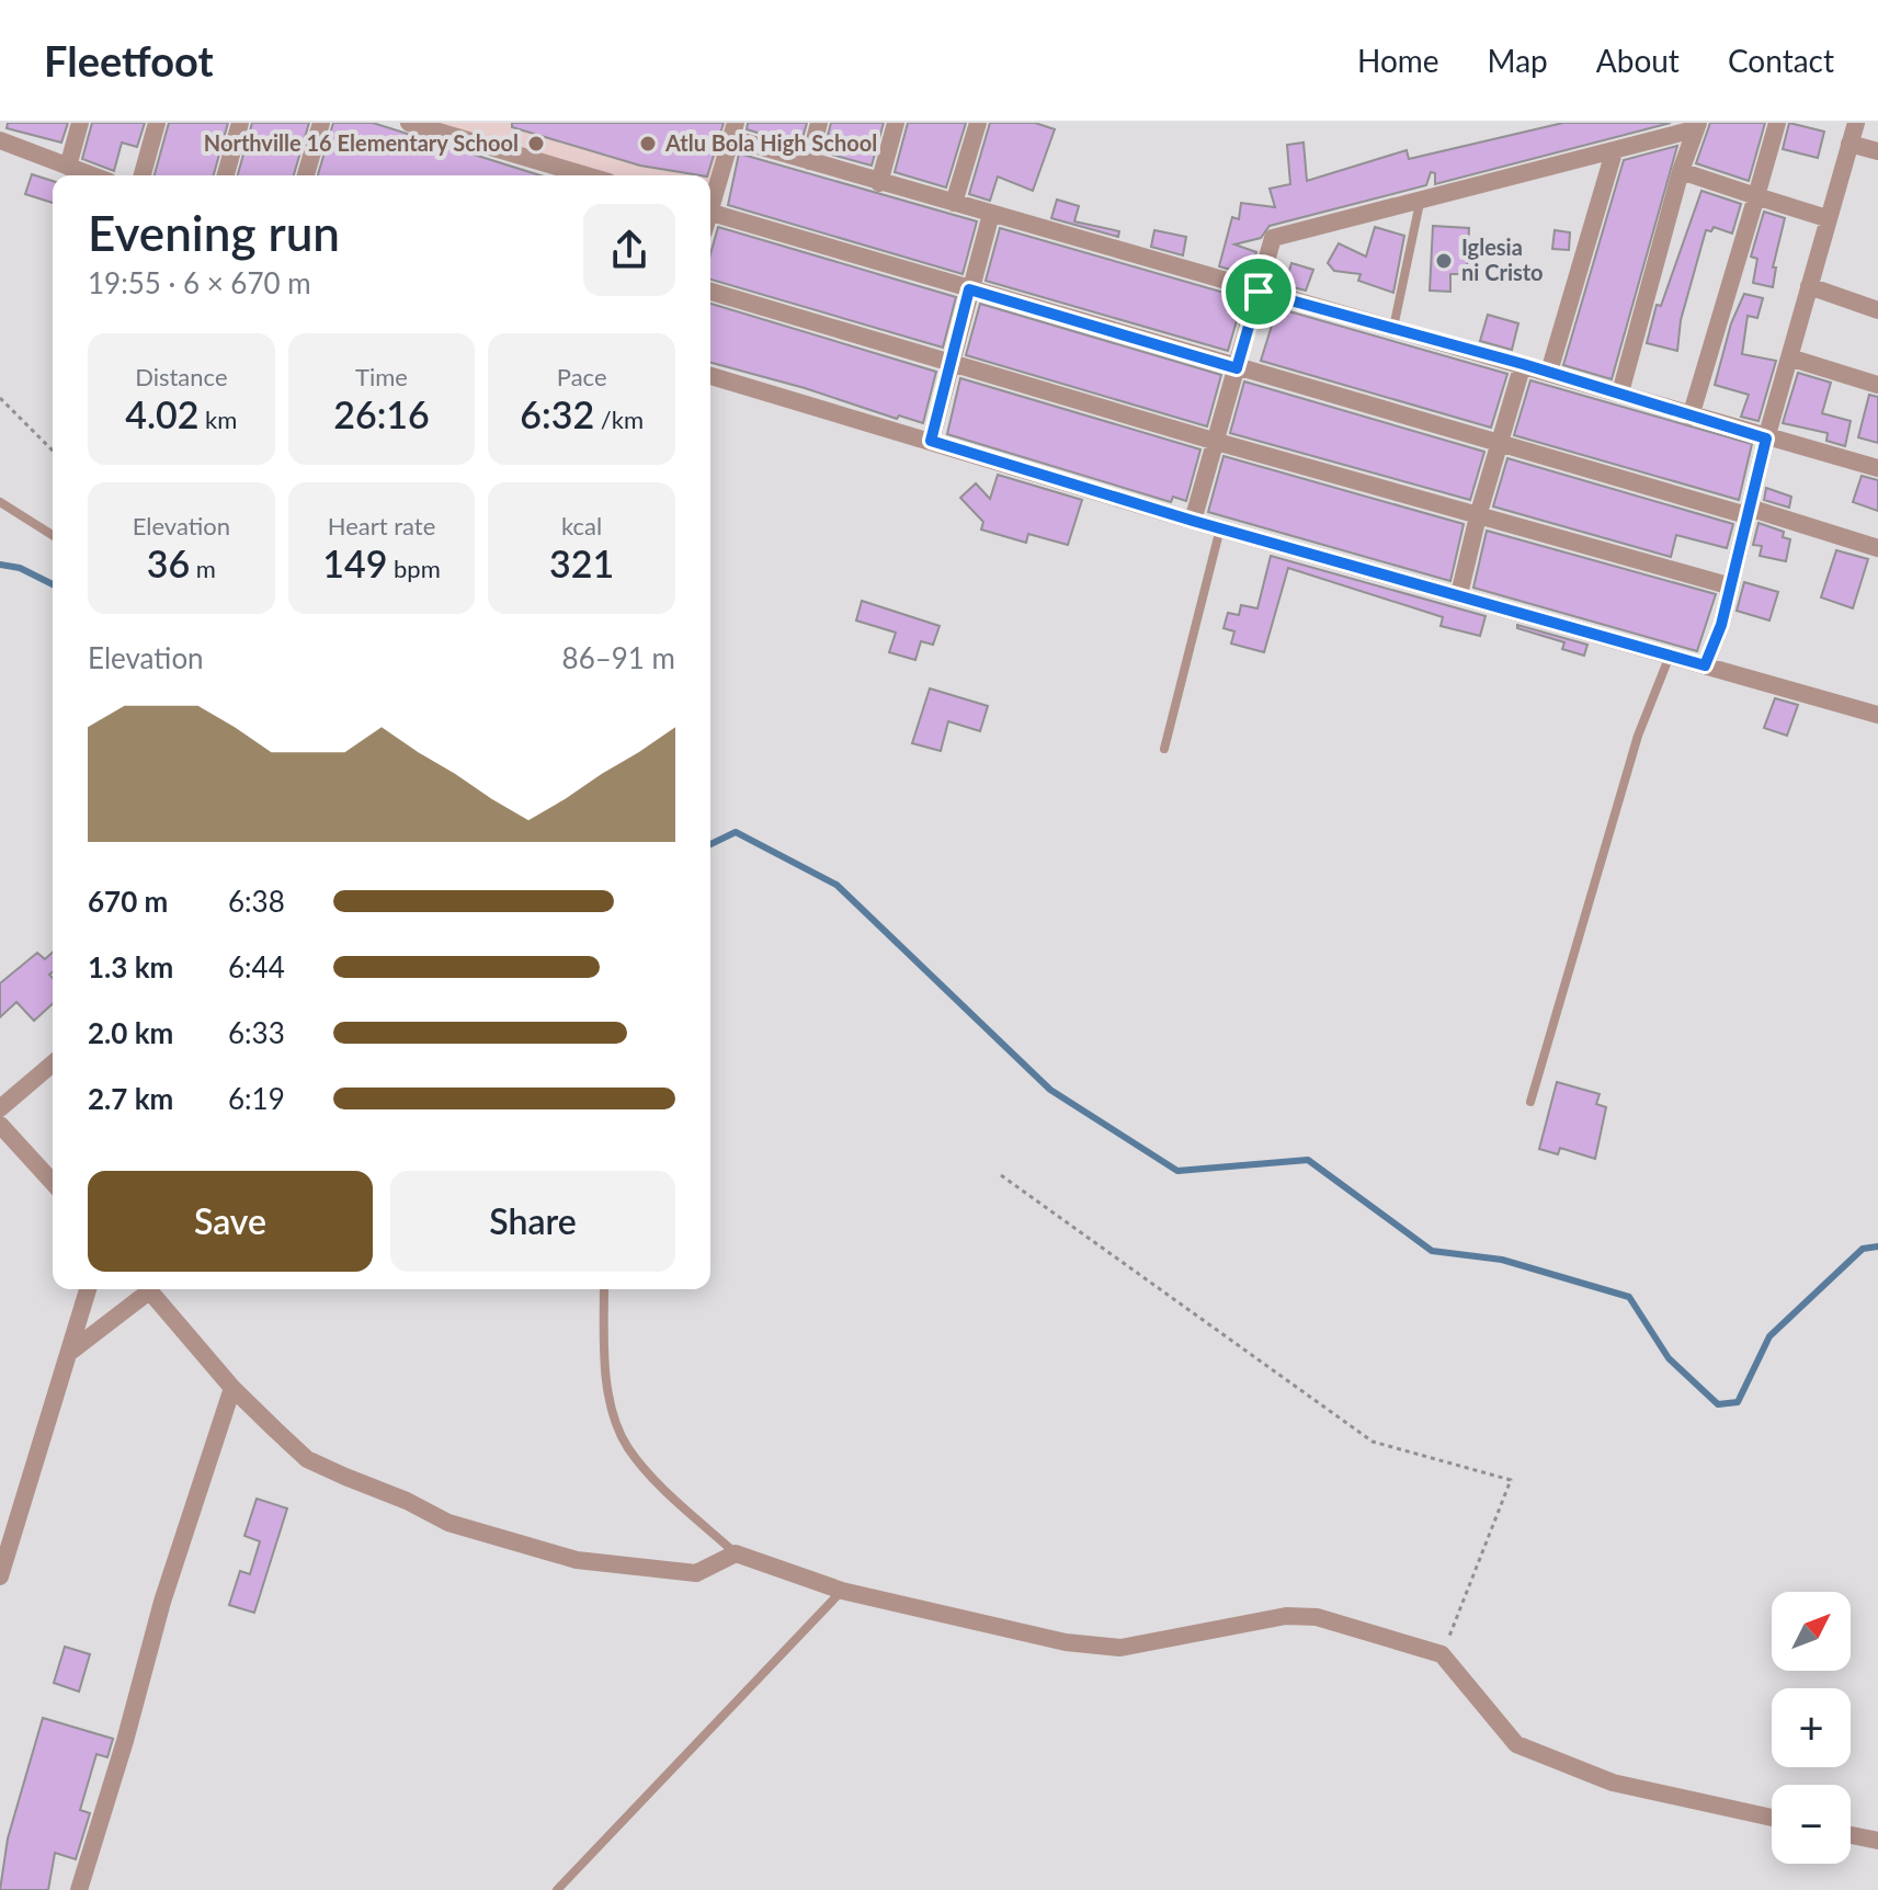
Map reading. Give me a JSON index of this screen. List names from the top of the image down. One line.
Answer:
{"places":["Northville 16 Elementary School","Atlu Bola High School","Iglesia ni Cristo"],"north":"top right","page":{"header":"Fleetfoot","nav":["Home","Map","About","Contact"],"heading":["Evening run","19:55 · 6 × 670 m"],"stats":[["Distance","4.02 km"],["Time","26:16"],["Pace","6:32 /km"],["Elevation","36 m"],["Heart rate","149 bpm"],["kcal","321"]],"chart":["Elevation","86–91 m"],"list":[{"name":"670 m","note":"6:38"},{"name":"1.3 km","note":"6:44"},{"name":"2.0 km","note":"6:33"},{"name":"2.7 km","note":"6:19"}],"buttons":["Save","Share"],"map_buttons":["+","−"]}}
